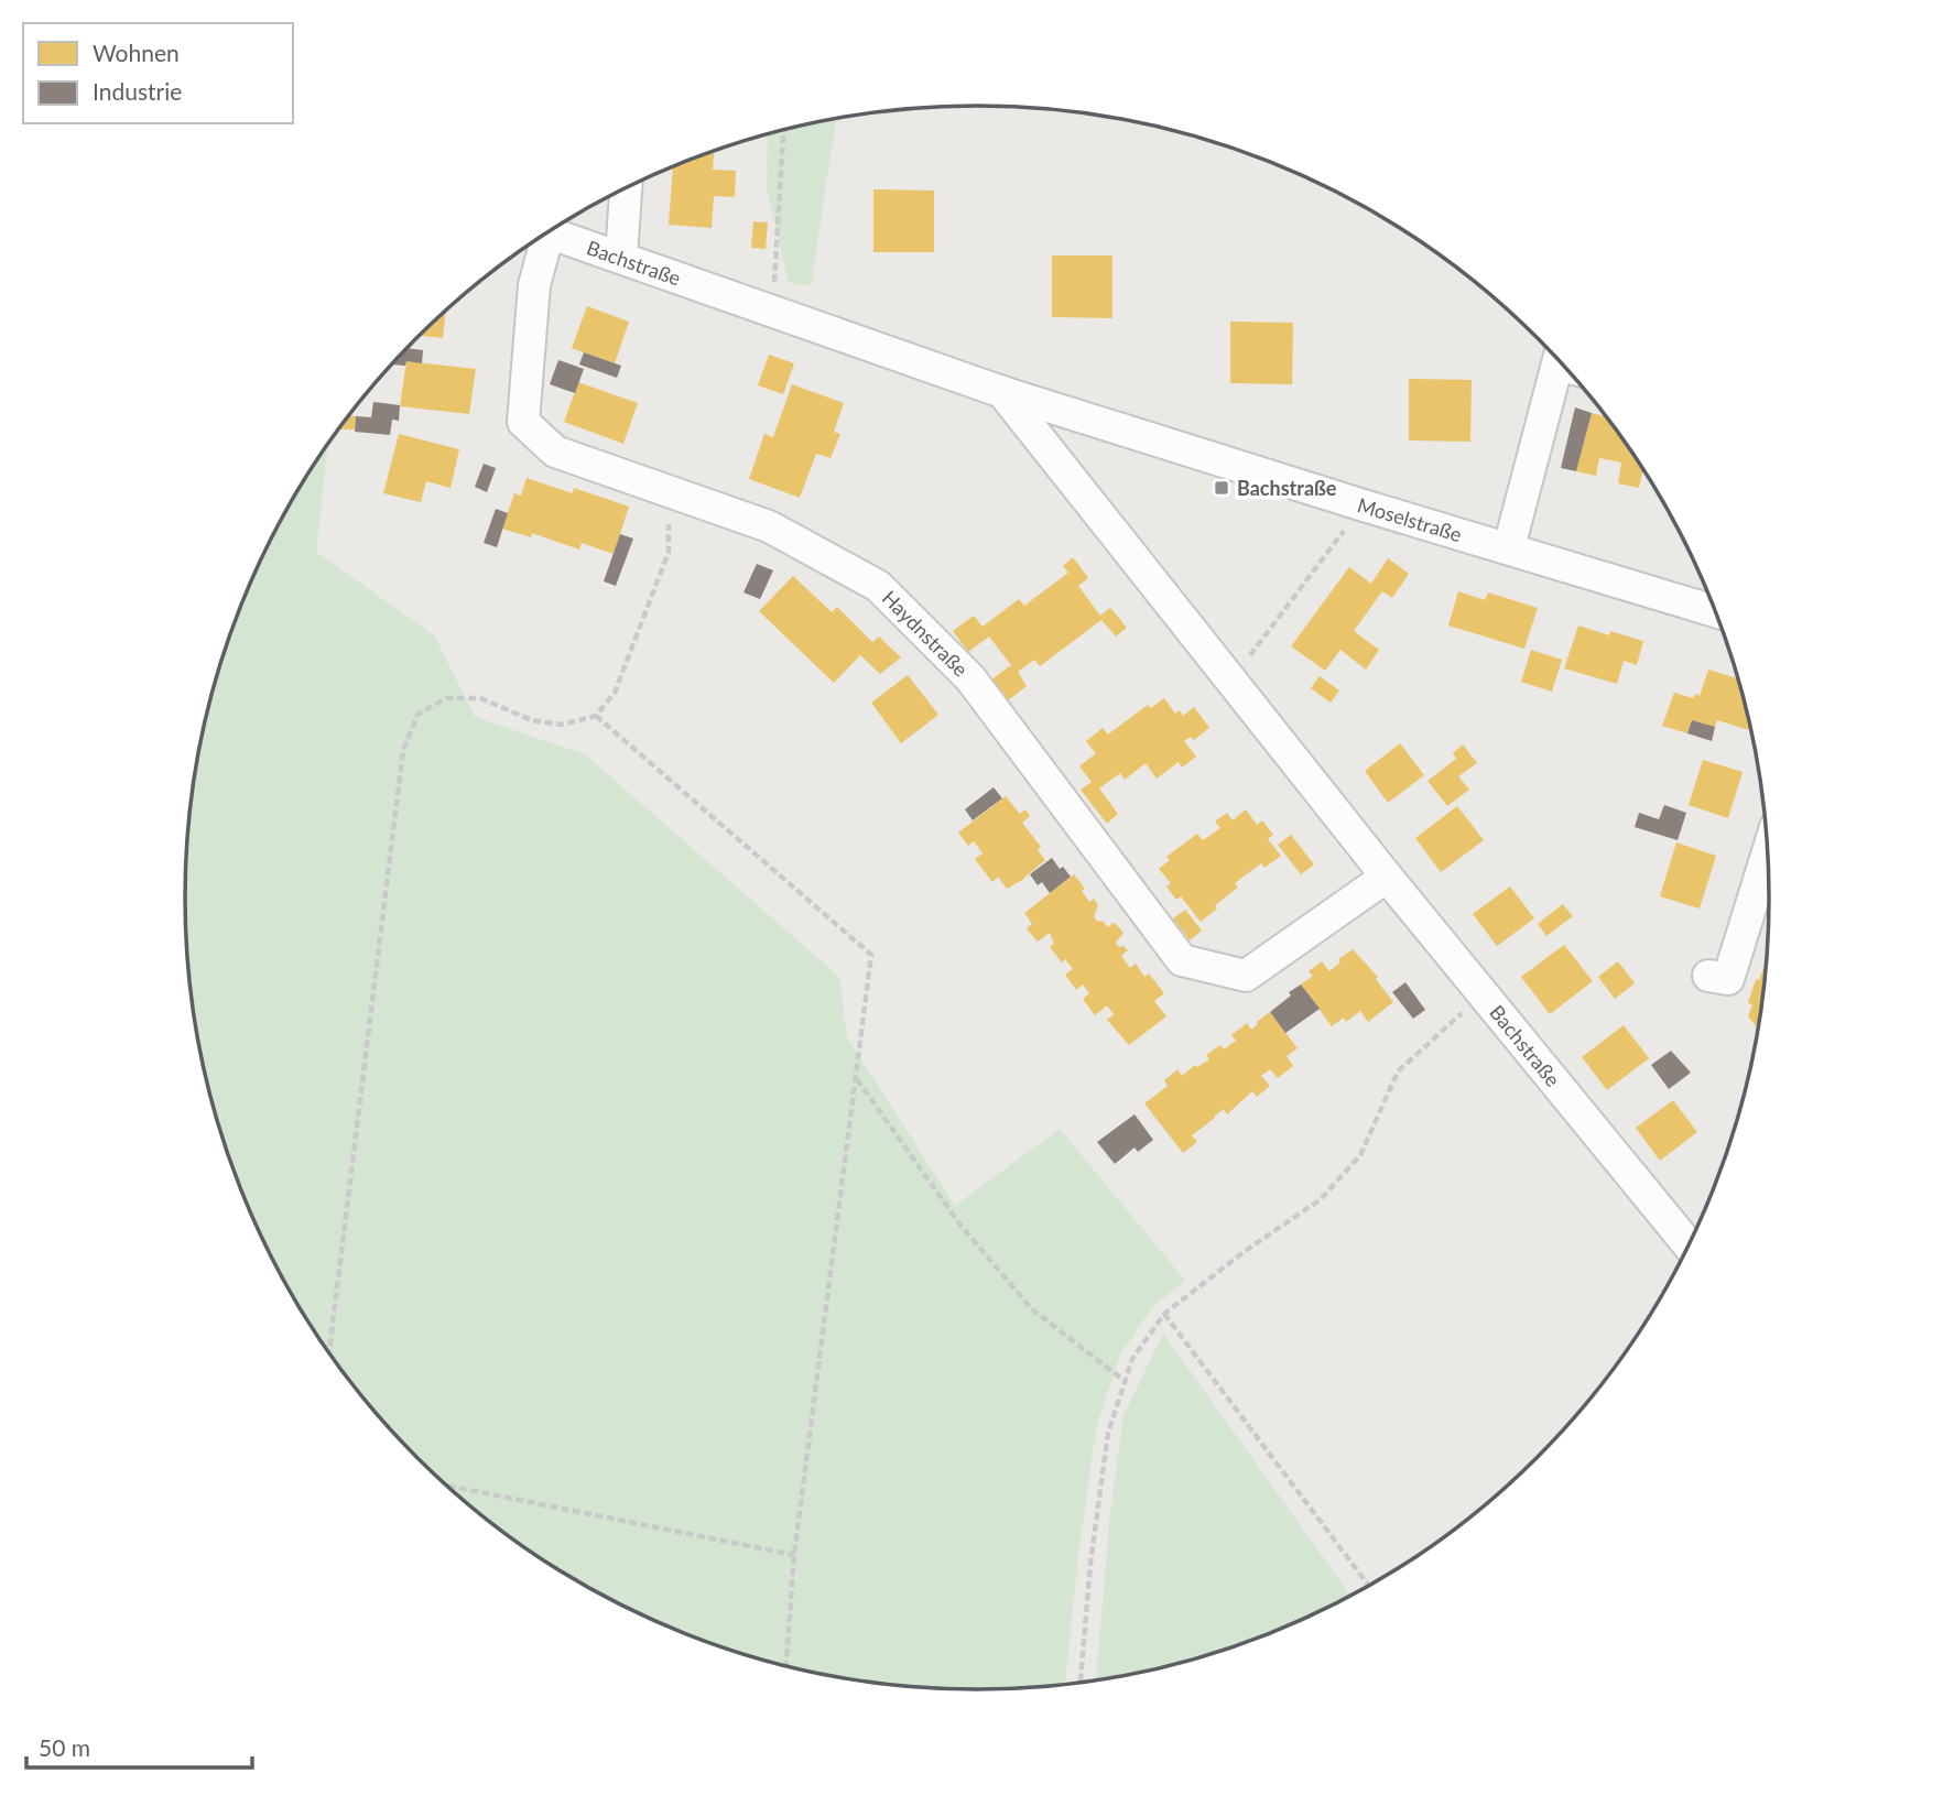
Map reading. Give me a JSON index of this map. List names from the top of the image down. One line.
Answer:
{"streets":{"street":["Bachstraße","Moselstraße","Haydnstraße"]},"crossings":[["Bachstraße","Moselstraße"],["Bachstraße","Haydnstraße"]],"places":{"transit":["Bachstraße"]},"legend":["Wohnen","Industrie"],"scale_bar":"50 m"}
